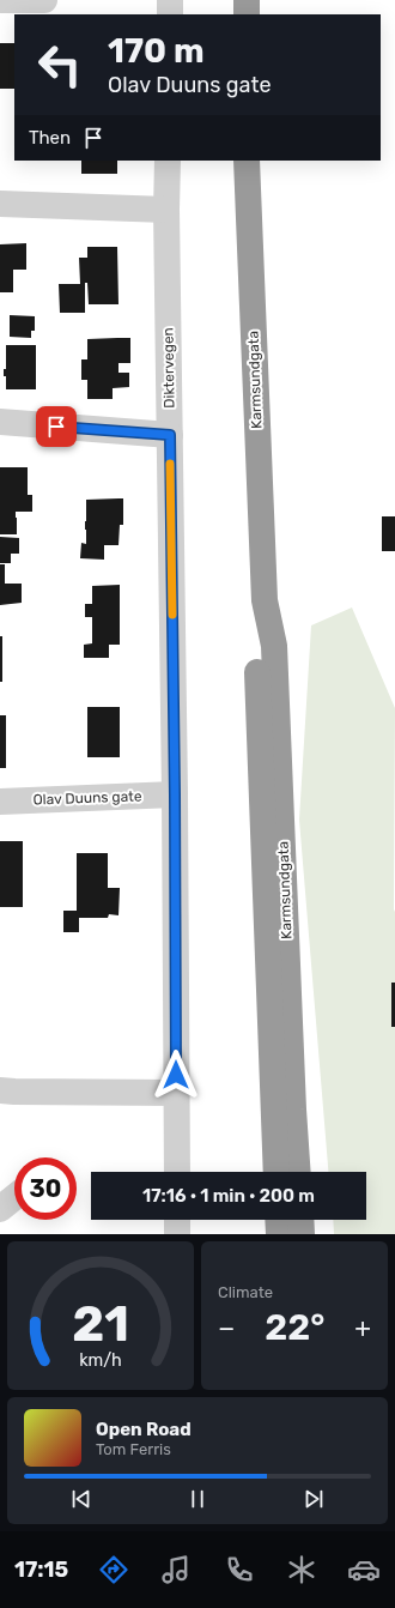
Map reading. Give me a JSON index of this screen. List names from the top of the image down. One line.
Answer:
{"streets":{"highway":["Karmsundgata"],"street":["Diktervegen","Olav Duuns gate"]},"crossings":[["Diktervegen","Olav Duuns gate"]],"page":{"turn":["170 m","Olav Duuns gate"],"then":"Then","limit":"30","trip":"17:16 · 1 min · 200 m","tile":"Climate","heat":["−","22°","+"],"song":["Open Road","Tom Ferris"],"tabs":"17:15","gauge":["21","km/h"]}}
